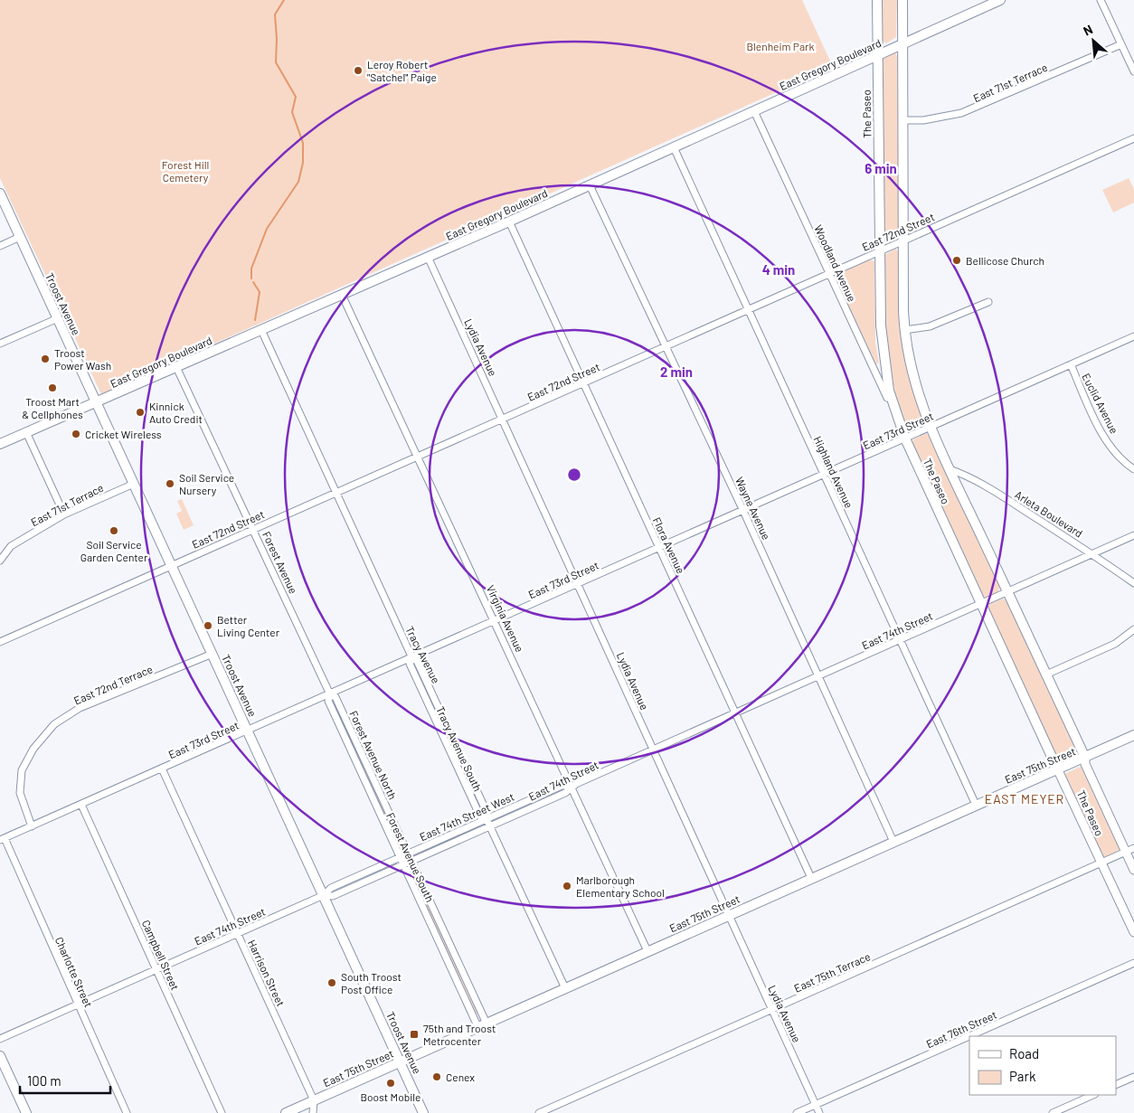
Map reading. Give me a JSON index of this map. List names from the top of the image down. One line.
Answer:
{"streets":{"main road":["East Gregory Boulevard","The Paseo","Troost Avenue","East 75th Street"],"street":["East 71st Terrace","East 72nd Street","Woodland Avenue","Lydia Avenue","Euclid Avenue","East 73rd Street","Highland Avenue","Wayne Avenue","Arleta Boulevard","Flora Avenue","Forest Avenue","Virginia Avenue","East 74th Street","Tracy Avenue","East 72nd Terrace","Forest Avenue North","East 74th Street West","Forest Avenue South","Campbell Street","Charlotte Street","East 75th Terrace","Harrison Street","East 76th Street"]},"crossings":[["East Gregory Boulevard","The Paseo"],["East Gregory Boulevard","Woodland Avenue"],["East Gregory Boulevard","Troost Avenue"],["East Gregory Boulevard","Lydia Avenue"],["East Gregory Boulevard","Highland Avenue"],["East Gregory Boulevard","Wayne Avenue"],["East Gregory Boulevard","Flora Avenue"],["East Gregory Boulevard","Forest Avenue"],["East Gregory Boulevard","Virginia Avenue"],["East Gregory Boulevard","Tracy Avenue"],["East 71st Terrace","The Paseo"],["East 71st Terrace","Troost Avenue"],["The Paseo","East 72nd Street"],["The Paseo","Woodland Avenue"],["The Paseo","East 73rd Street"],["The Paseo","Arleta Boulevard"],["The Paseo","East 74th Street"],["The Paseo","East 75th Street"],["The Paseo","East 75th Terrace"],["East 72nd Street","Woodland Avenue"],["East 72nd Street","Troost Avenue"],["East 72nd Street","Lydia Avenue"],["East 72nd Street","Highland Avenue"],["East 72nd Street","Wayne Avenue"],["East 72nd Street","Flora Avenue"],["East 72nd Street","Forest Avenue"],["East 72nd Street","Virginia Avenue"],["East 72nd Street","Tracy Avenue"],["Troost Avenue","East 73rd Street"],["Troost Avenue","East 74th Street"],["Troost Avenue","East 72nd Terrace"],["Troost Avenue","East 75th Street"],["Troost Avenue","East 74th Street West"],["Lydia Avenue","East 73rd Street"],["Lydia Avenue","East 74th Street"],["Lydia Avenue","East 75th Street"],["Lydia Avenue","East 75th Terrace"],["Lydia Avenue","East 76th Street"],["Euclid Avenue","East 73rd Street"],["East 73rd Street","Highland Avenue"],["East 73rd Street","Wayne Avenue"],["East 73rd Street","Flora Avenue"],["East 73rd Street","Forest Avenue"],["East 73rd Street","Virginia Avenue"],["East 73rd Street","Tracy Avenue"],["East 73rd Street","East 72nd Terrace"],["East 73rd Street","Forest Avenue North"],["East 73rd Street","Forest Avenue South"],["East 73rd Street","Campbell Street"],["East 73rd Street","Charlotte Street"],["East 73rd Street","Harrison Street"],["Highland Avenue","East 74th Street"],["Highland Avenue","East 75th Street"],["Wayne Avenue","East 74th Street"],["Wayne Avenue","East 75th Street"],["Arleta Boulevard","East 74th Street"],["Flora Avenue","East 74th Street"],["Flora Avenue","East 75th Street"],["Forest Avenue","Forest Avenue North"],["Forest Avenue","Forest Avenue South"],["Virginia Avenue","East 74th Street"],["Virginia Avenue","East 75th Street"],["Virginia Avenue","East 74th Street West"],["East 74th Street","Tracy Avenue"],["East 74th Street","Forest Avenue North"],["East 74th Street","East 74th Street West"],["East 74th Street","Forest Avenue South"],["East 74th Street","Campbell Street"],["East 74th Street","Charlotte Street"],["East 74th Street","Harrison Street"],["Tracy Avenue","East 75th Street"],["Tracy Avenue","East 74th Street West"],["Forest Avenue North","East 75th Street"],["Forest Avenue North","East 74th Street West"],["Forest Avenue North","Forest Avenue South"],["East 75th Street","Forest Avenue South"],["East 75th Street","Harrison Street"],["East 74th Street West","Forest Avenue South"]],"districts":["EAST MEYER"],"parks":["Blenheim Park","Forest Hill Cemetery"],"places":{"other":["Leroy Robert \"Satchel\" Paige","Bellicose Church","Troost Power Wash","Troost Mart & Cellphones","Kinnick Auto Credit","Cricket Wireless","Soil Service Nursery","Soil Service Garden Center","Better Living Center","Marlborough Elementary School","South Troost Post Office","Cenex","Boost Mobile"],"transit":["75th and Troost Metrocenter"]},"legend":["Road","Park"],"scale_bar":"100 m","north":"top left","rings":["6 min","4 min","2 min"]}
